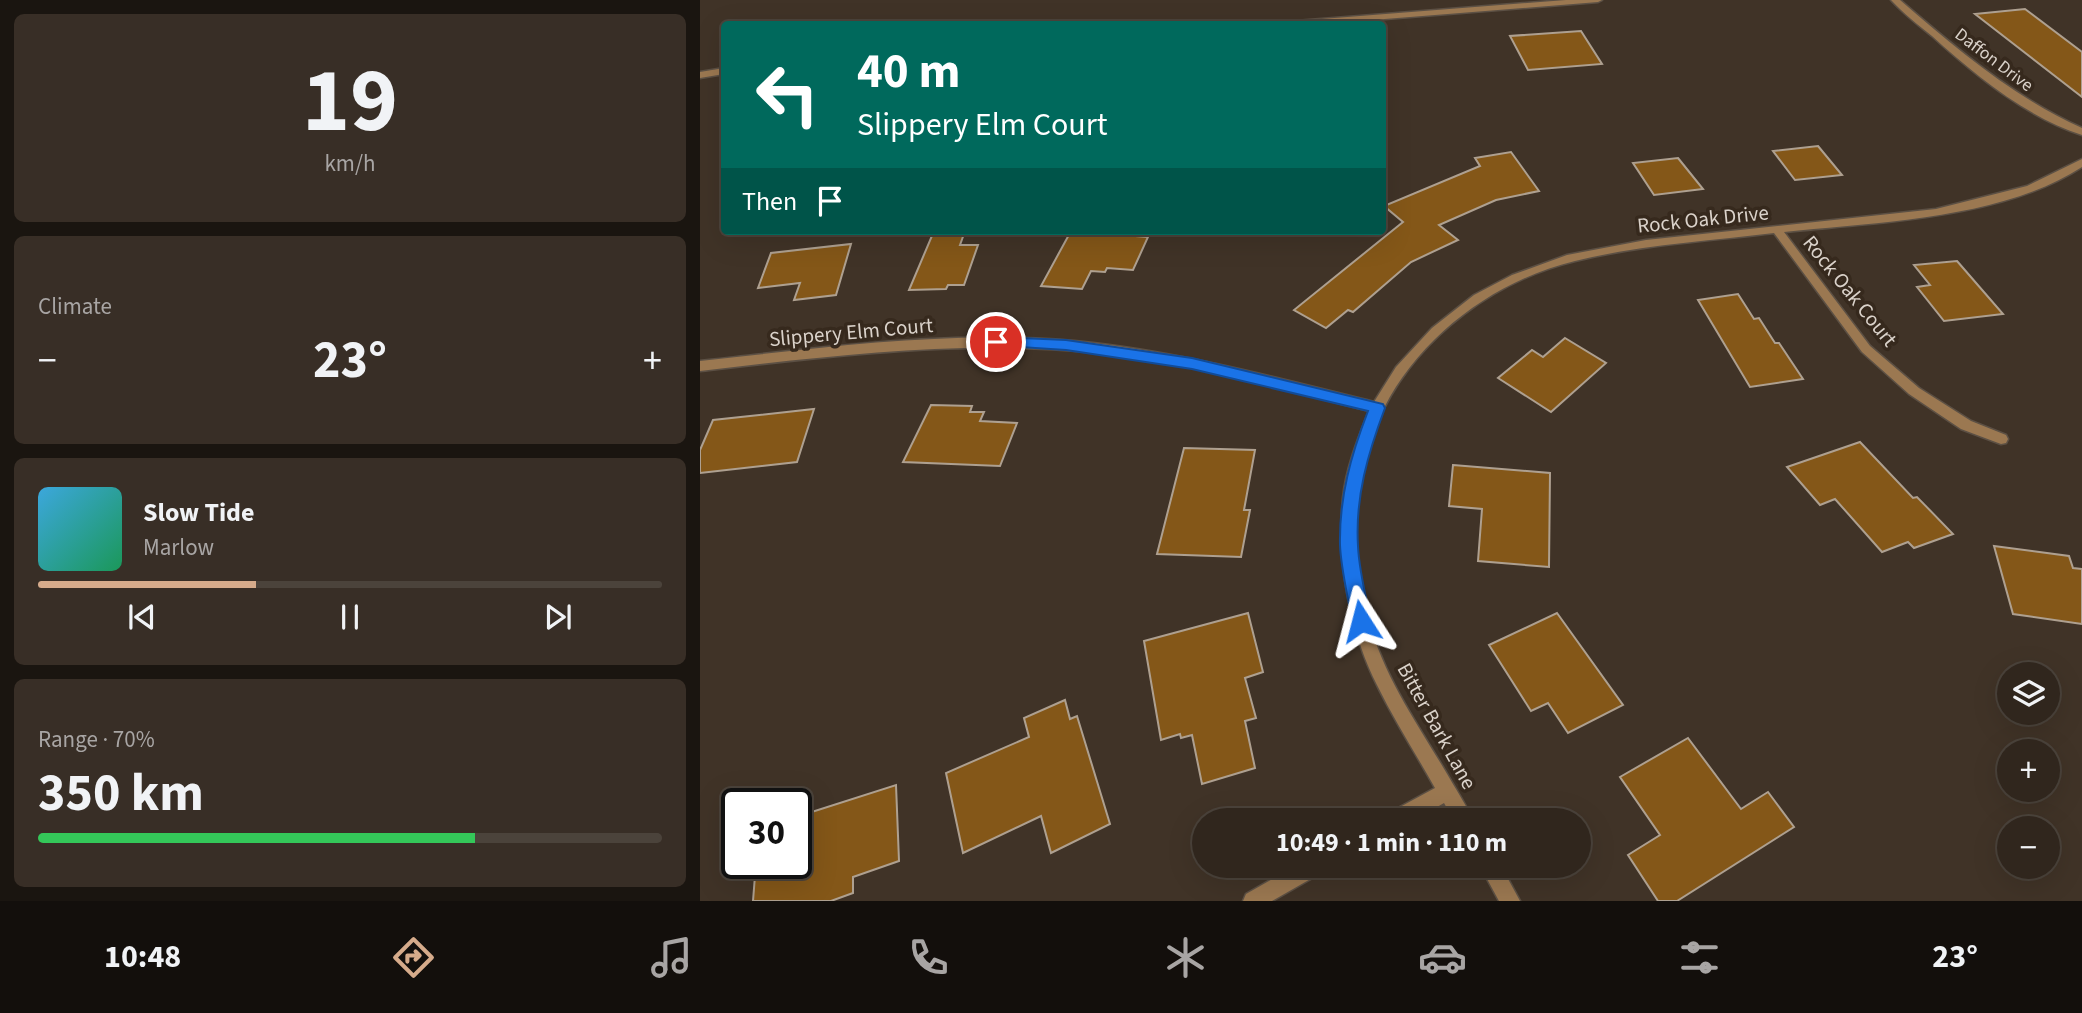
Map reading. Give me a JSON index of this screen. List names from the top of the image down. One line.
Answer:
{"streets":{"street":["Daffon Drive","Rock Oak Drive","Rock Oak Court","Slippery Elm Court","Bitter Bark Lane"]},"crossings":[["Rock Oak Drive","Rock Oak Court"],["Rock Oak Drive","Slippery Elm Court"],["Rock Oak Drive","Bitter Bark Lane"],["Slippery Elm Court","Bitter Bark Lane"]],"page":{"tile":[["19","km/h"],"Climate",["Range · 70%","350 km"]],"turn":["40 m","Slippery Elm Court"],"then":"Then","heat":["−","23°","+"],"song":["Slow Tide","Marlow"],"map_buttons":["+","−"],"limit":"30","trip":"10:49 · 1 min · 110 m","tabs":["10:48","23°"]}}
